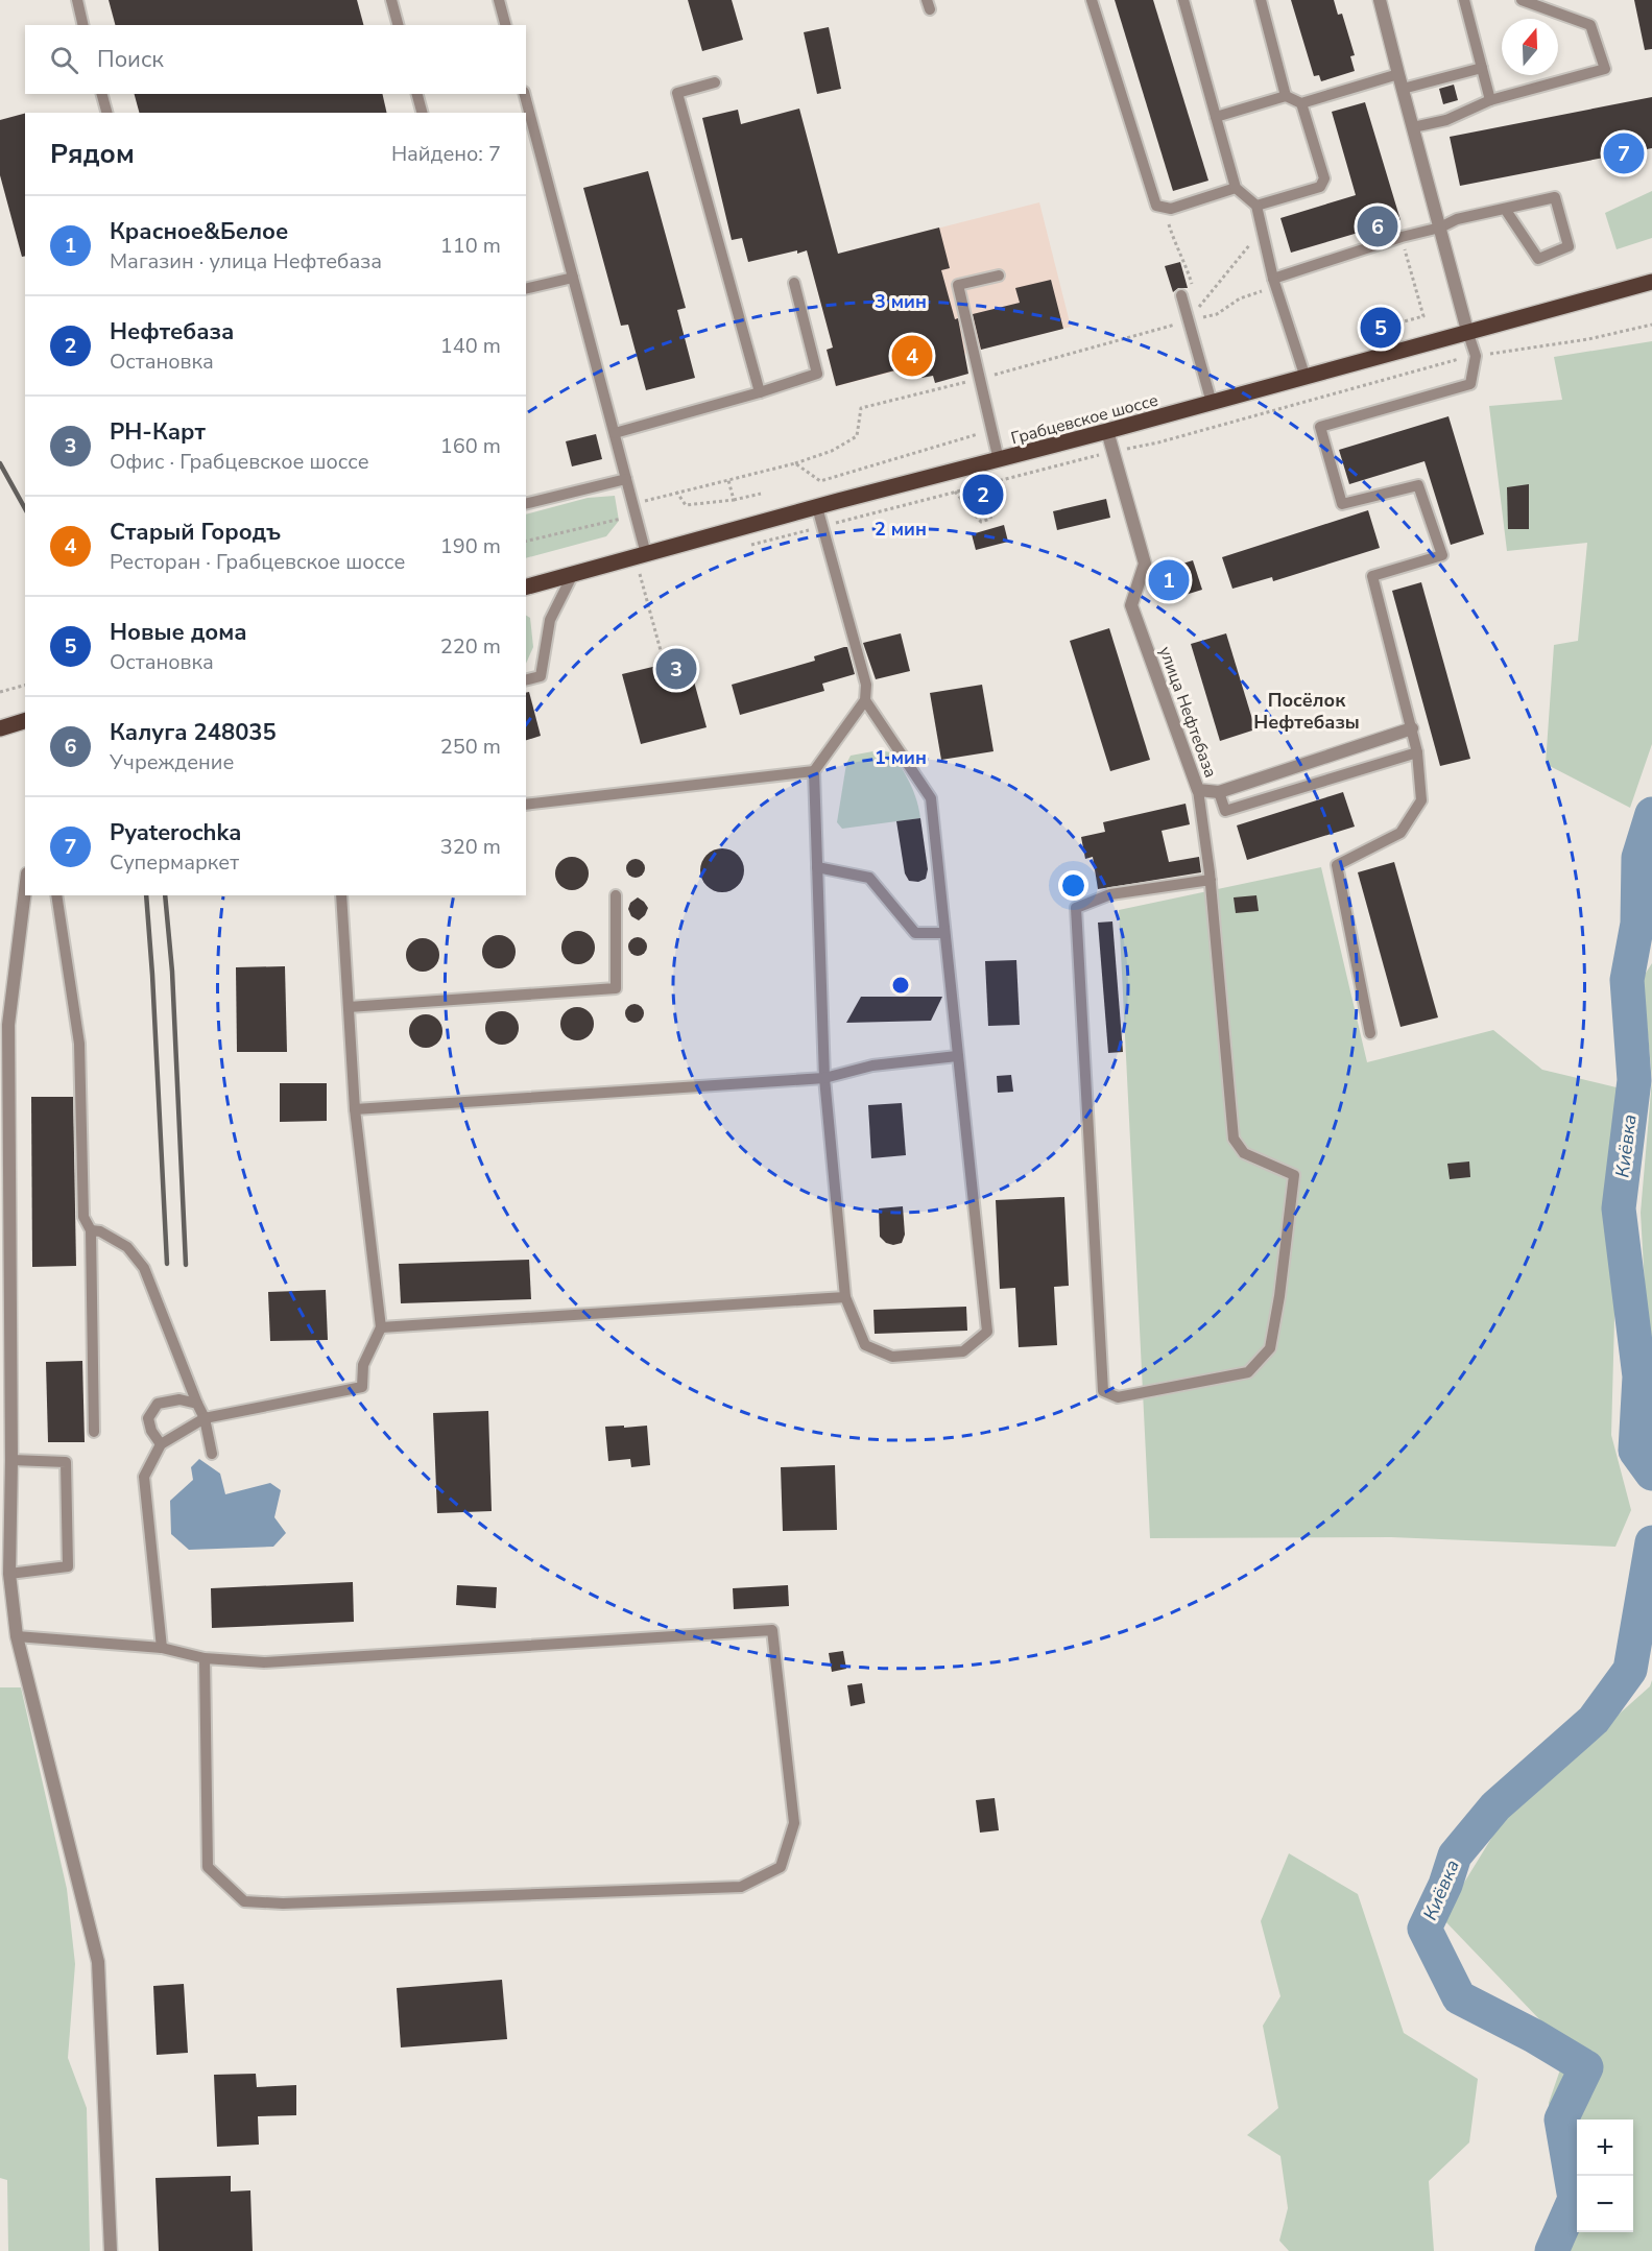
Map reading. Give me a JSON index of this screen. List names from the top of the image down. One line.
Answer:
{"streets":{"main road":["Грабцевское шоссе"],"street":["улица Нефтебаза"]},"crossings":[["Грабцевское шоссе","улица Нефтебаза"]],"districts":["Посёлок Нефтебазы"],"water":["Киёвка"],"north":"top","page":{"search":"Поиск","heading":["Рядом","Найдено: 7"],"pins":["7","6","5","4","2","1","3"],"list":[{"mark":"1","name":"Красное&Белое","note":"Магазин · улица Нефтебаза","value":"110 m"},{"mark":"2","name":"Нефтебаза","note":"Остановка","value":"140 m"},{"mark":"3","name":"РН-Карт","note":"Офис · Грабцевское шоссе","value":"160 m"},{"mark":"4","name":"Старый Городъ","note":"Ресторан · Грабцевское шоссе","value":"190 m"},{"mark":"5","name":"Новые дома","note":"Остановка","value":"220 m"},{"mark":"6","name":"Калуга 248035","note":"Учреждение","value":"250 m"},{"mark":"7","name":"Pyaterochka","note":"Супермаркет","value":"320 m"}],"map_buttons":["+","−"]},"rings":["3 мин","2 мин","1 мин"]}
